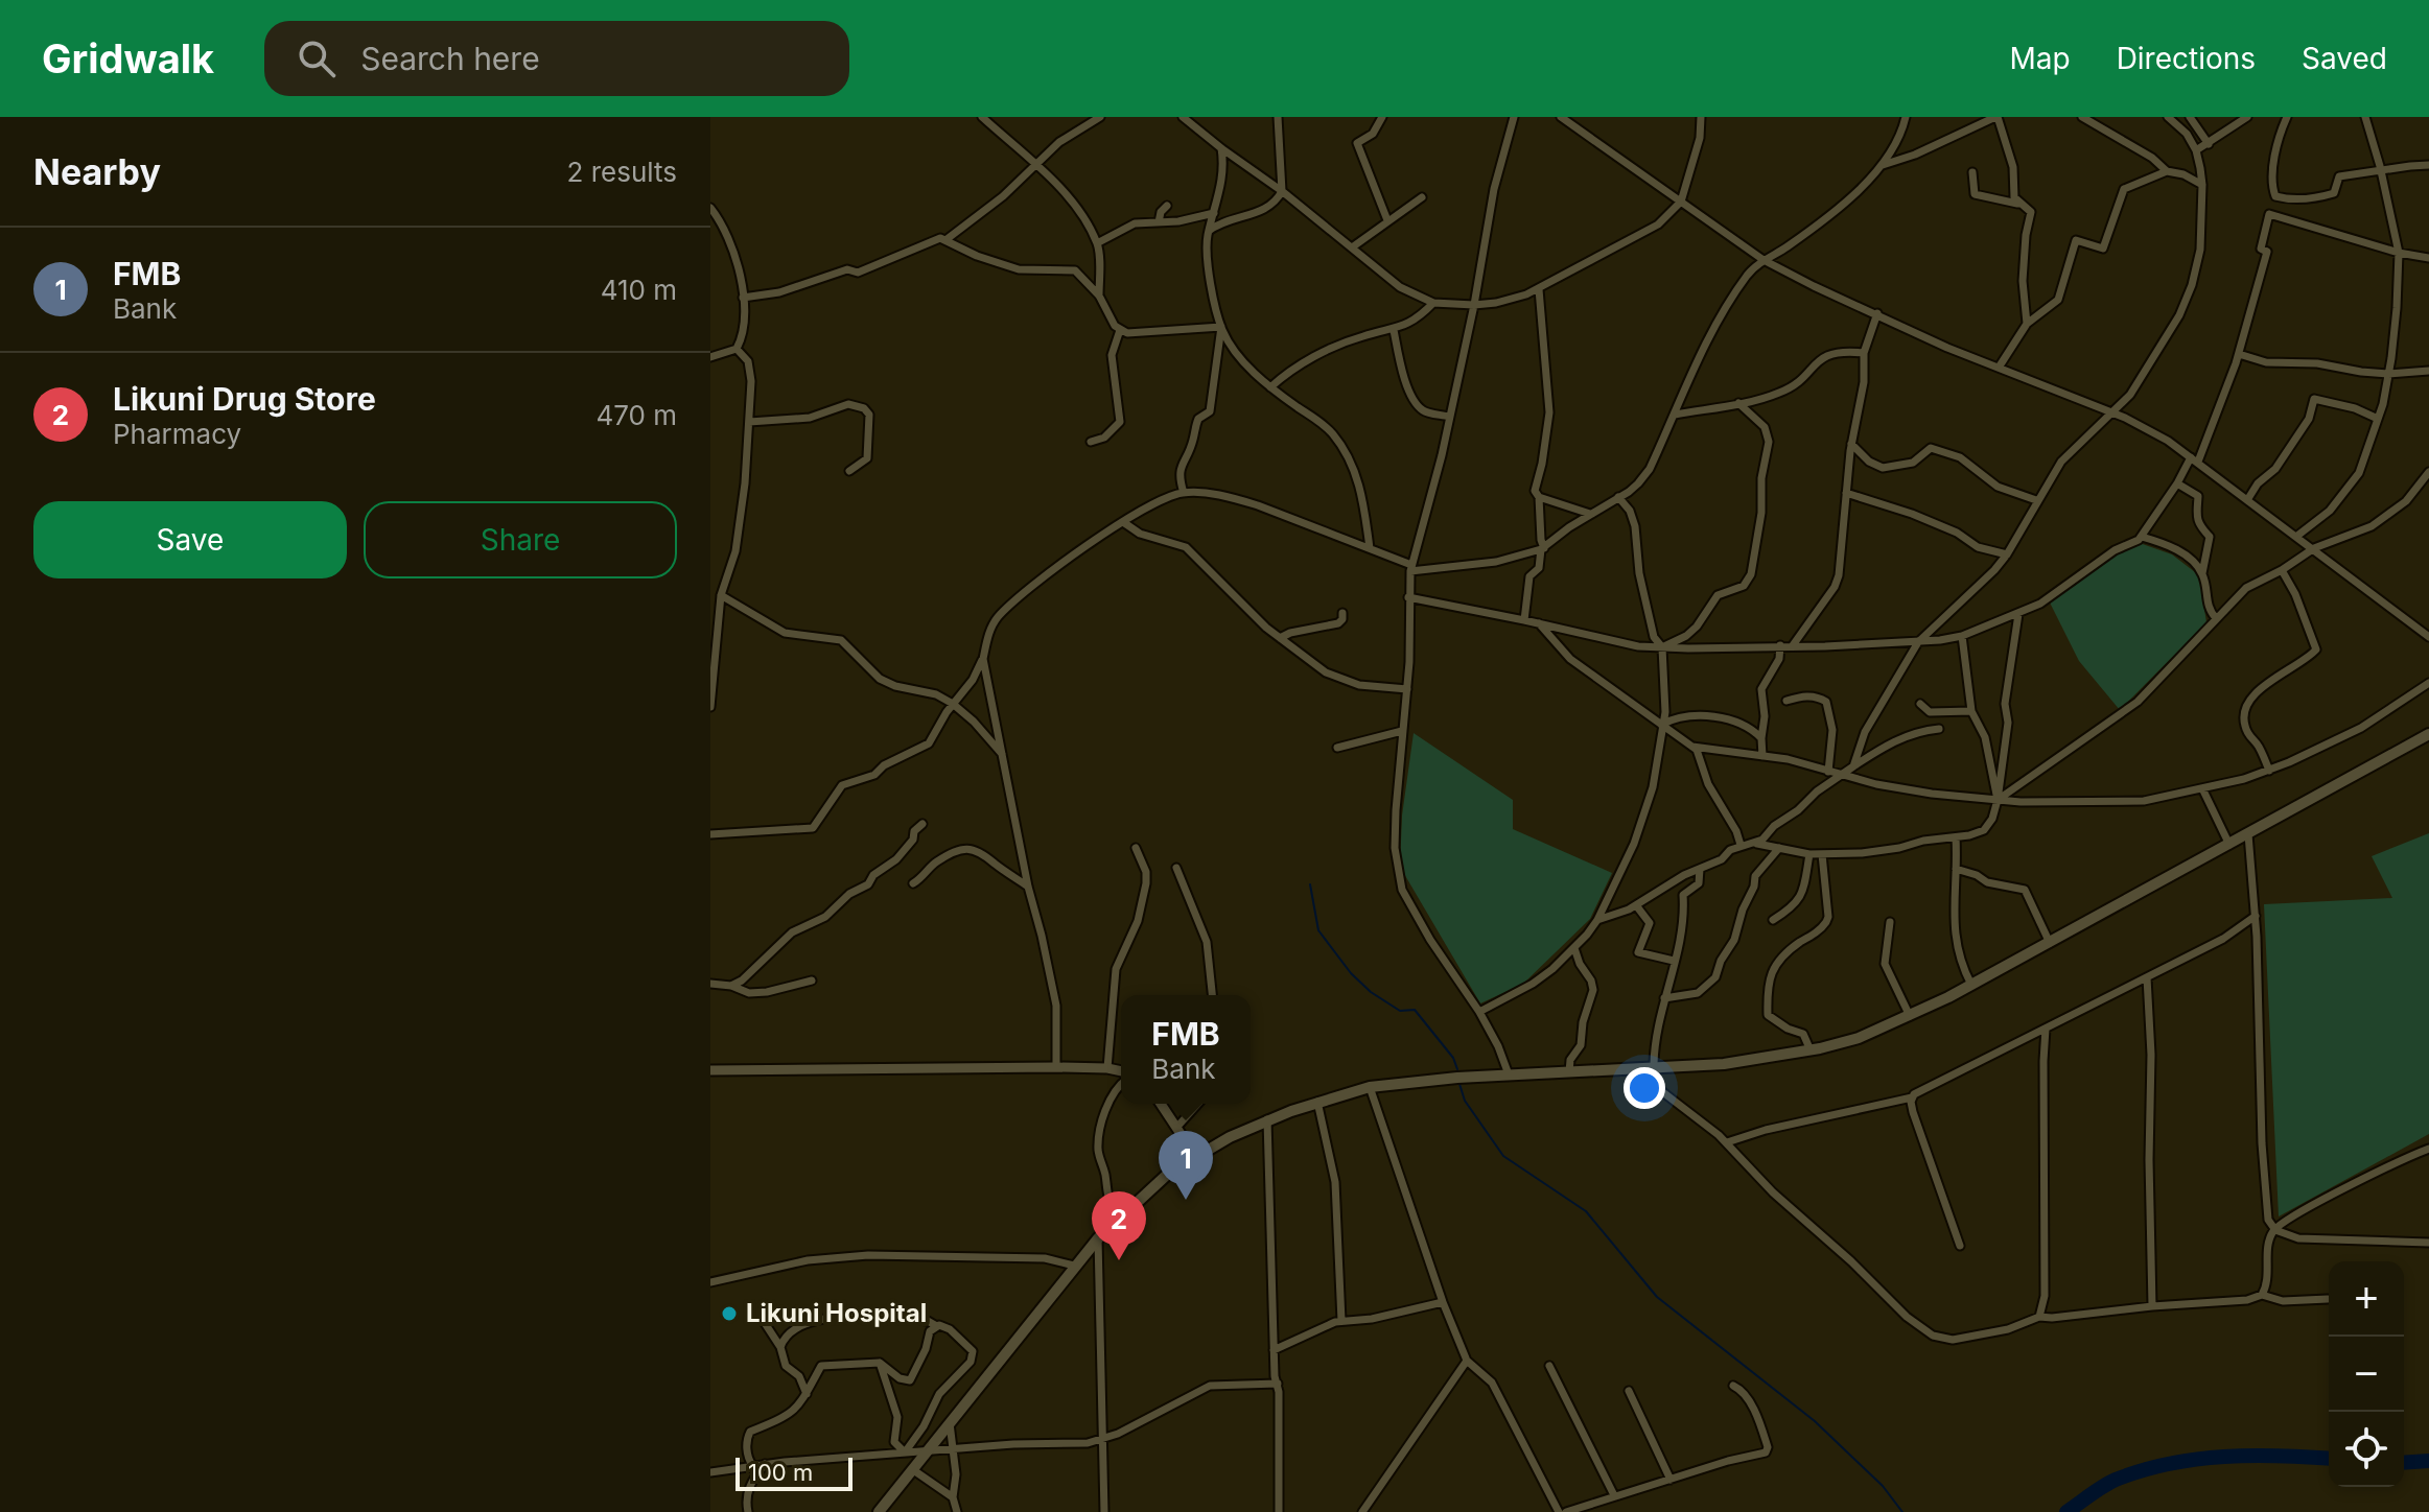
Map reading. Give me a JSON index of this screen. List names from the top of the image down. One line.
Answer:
{"places":["Likuni Hospital"],"scale_bar":"100 m","page":{"header":"Gridwalk","search":"Search here","nav":["Map","Directions","Saved"],"heading":["Nearby","2 results"],"list":[{"mark":"1","name":"FMB","note":"Bank","value":"410 m"},{"mark":"2","name":"Likuni Drug Store","note":"Pharmacy","value":"470 m"}],"buttons":["Save","Share"],"popup":["FMB","Bank"],"pins":["1","2"],"map_buttons":["+","−"],"scale":"100 m"}}
